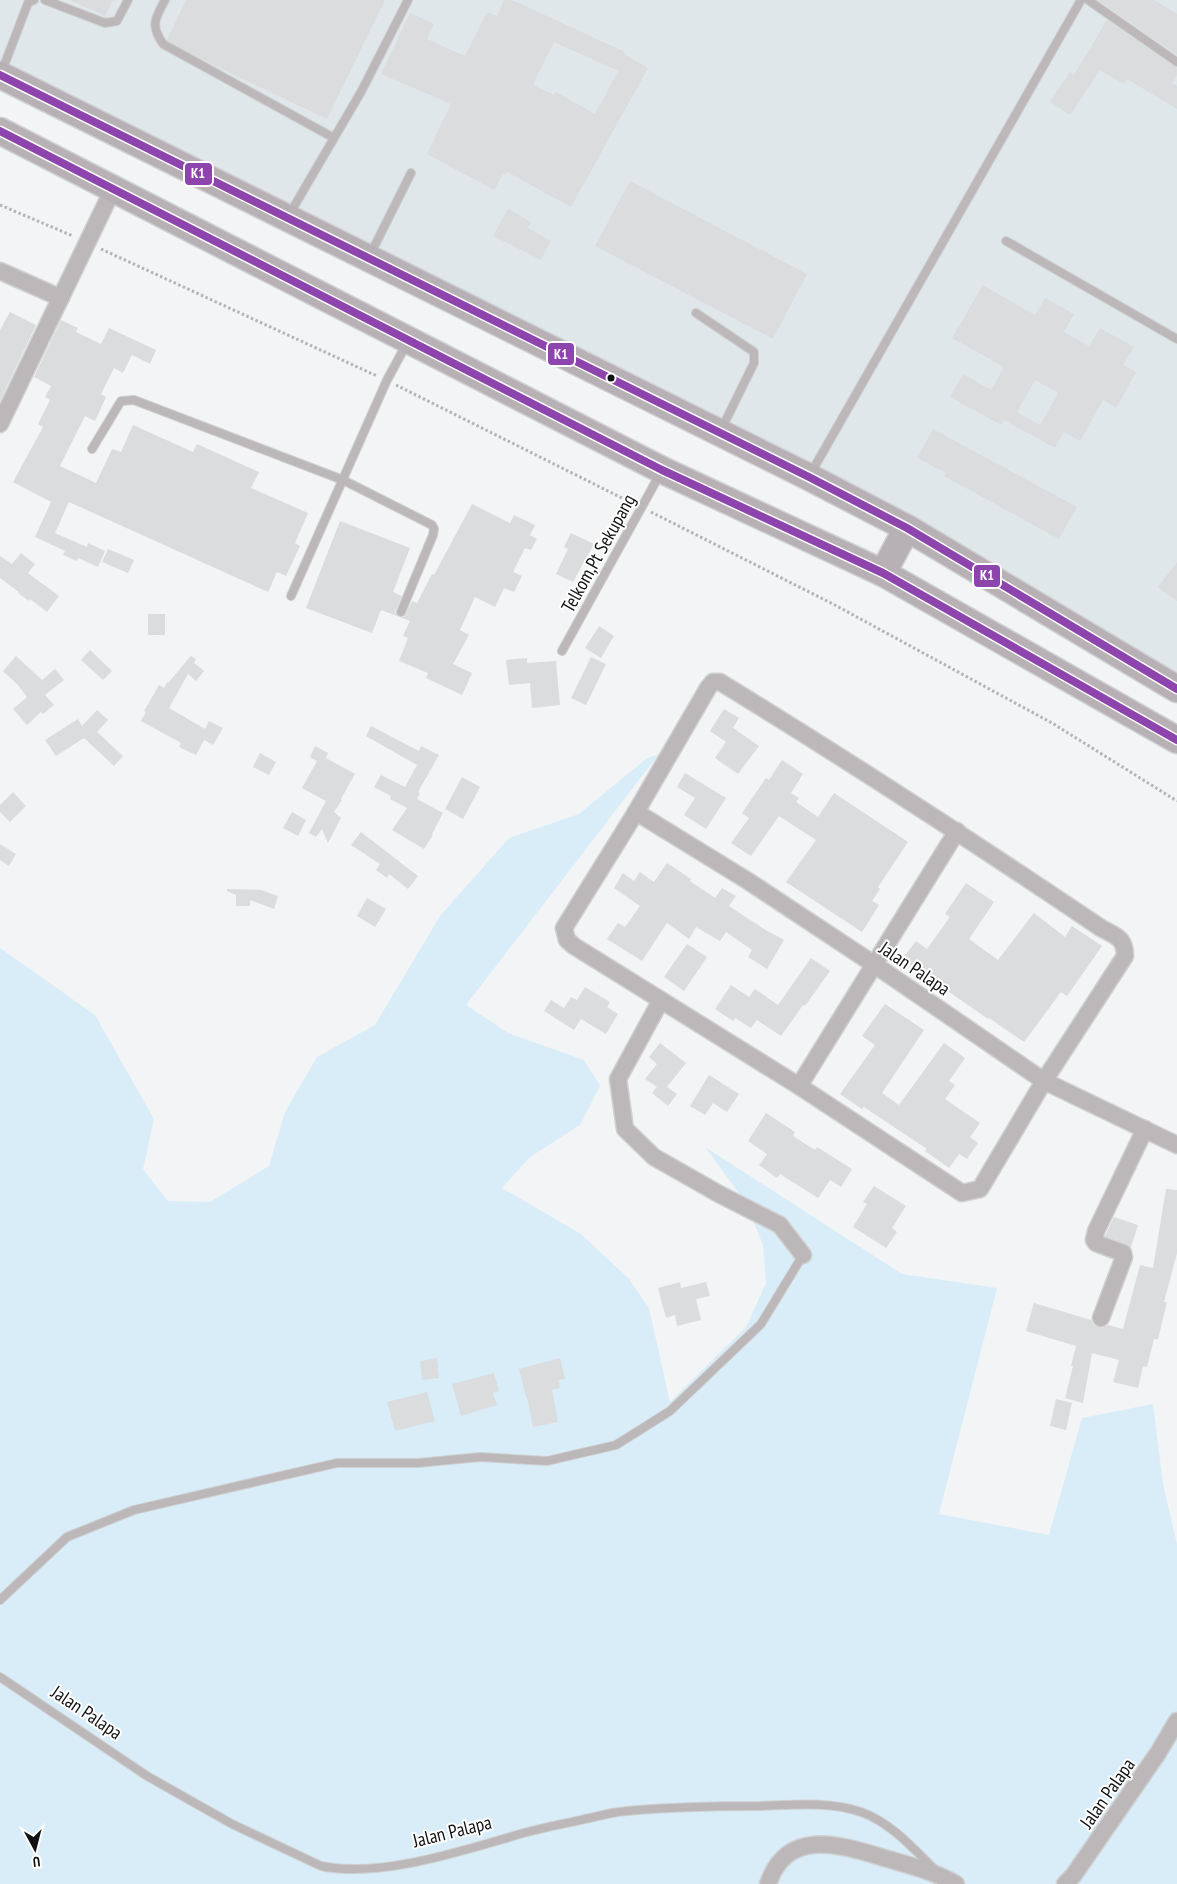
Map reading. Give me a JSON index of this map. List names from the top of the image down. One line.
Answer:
{"streets":{"street":["Jalan Palapa"],"lane":["Telkom,Pt Sekupang"]},"lines":["transit line K1"],"north":"bottom"}
